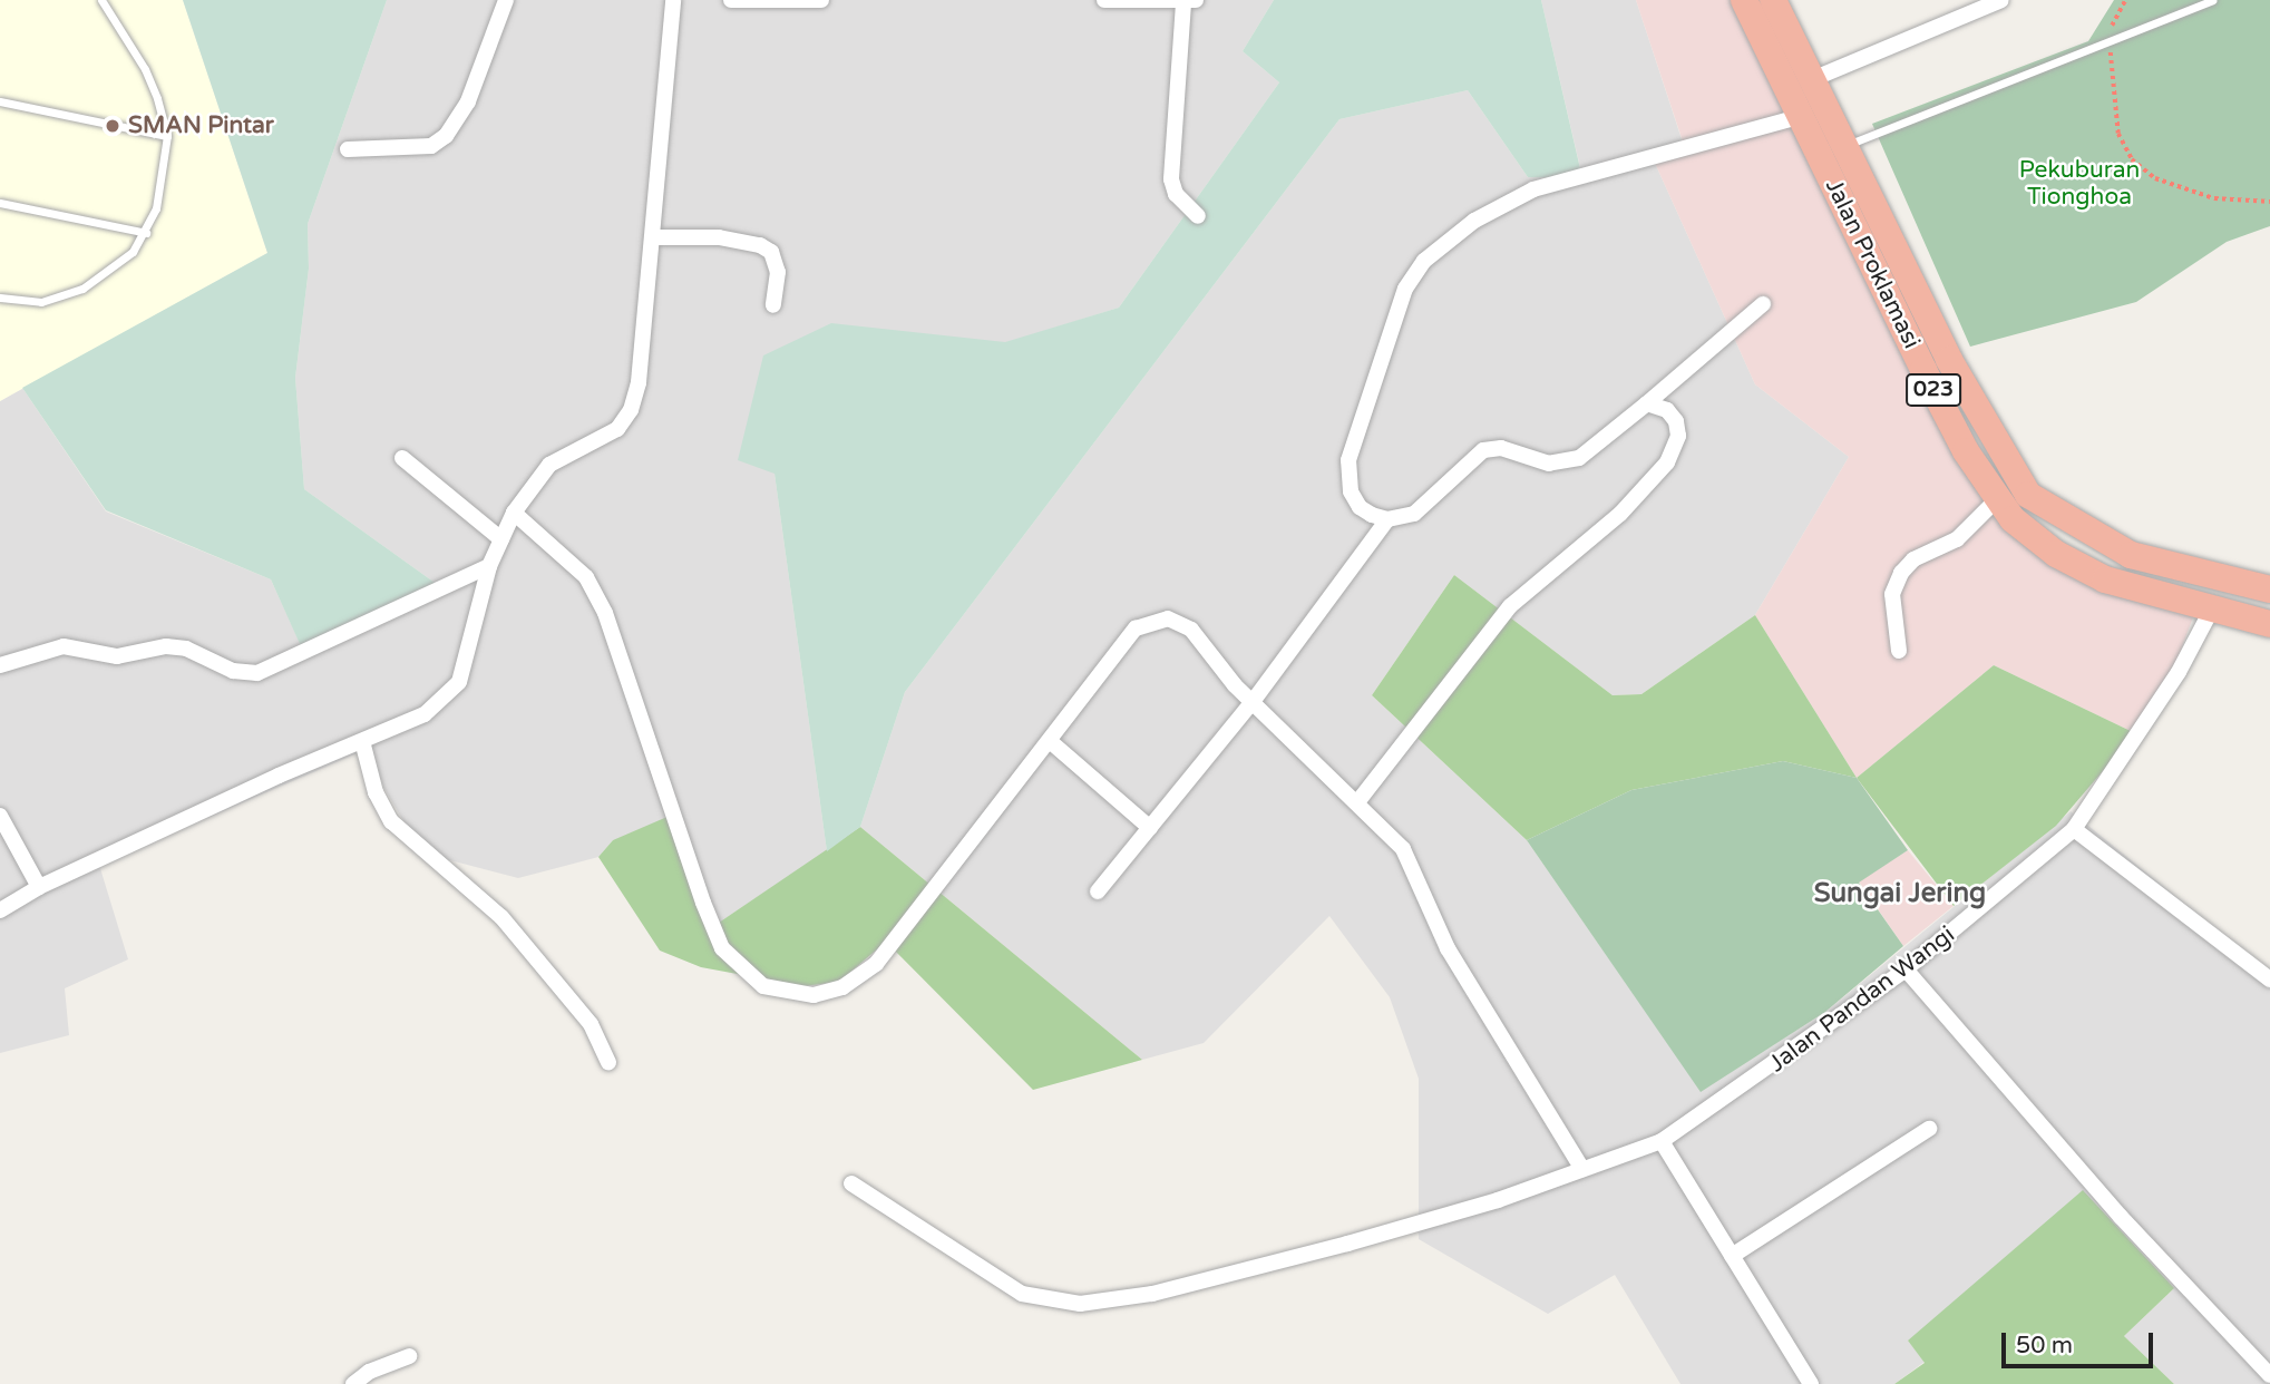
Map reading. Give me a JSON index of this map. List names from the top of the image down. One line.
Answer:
{"streets":{"highway":["Jalan Proklamasi","023"],"street":["Jalan Pandan Wangi"]},"crossings":[["Jalan Proklamasi","Jalan Pandan Wangi"]],"districts":["Sungai Jering"],"parks":["Pekuburan Tionghoa"],"places":["SMAN Pintar"],"scale_bar":"50 m"}
